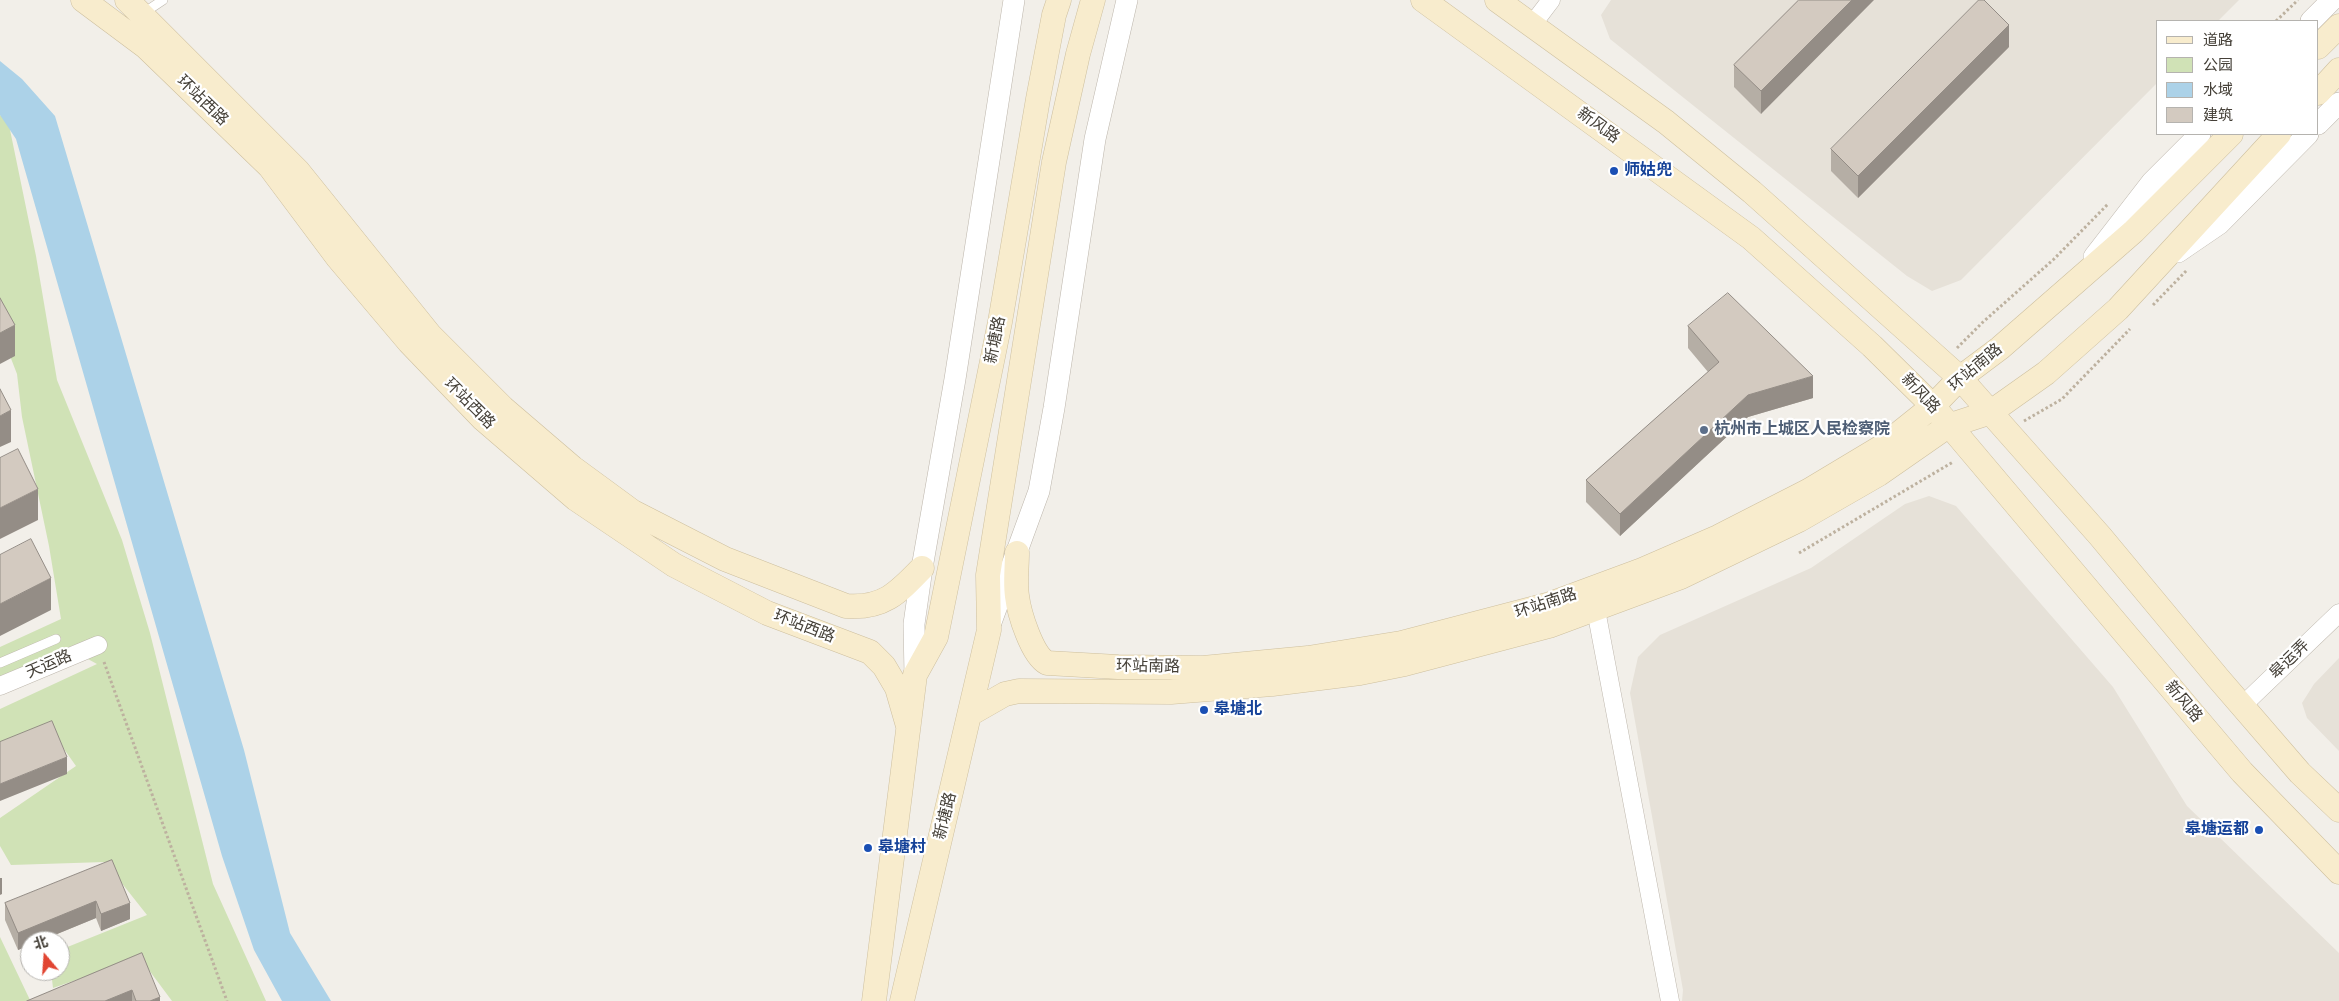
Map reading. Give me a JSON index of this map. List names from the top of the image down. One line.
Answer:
{"streets":{"main road":["环站西路","新风路","新塘路","环站南路"],"street":["皋运弄","天运路"]},"crossings":[["环站西路","新塘路"],["新风路","环站南路"],["新塘路","环站南路"]],"places":["师姑兜","杭州市上城区人民检察院","皋塘北","皋塘运都","皋塘村"],"legend":["道路","公园","水域","建筑"],"north":"top"}
